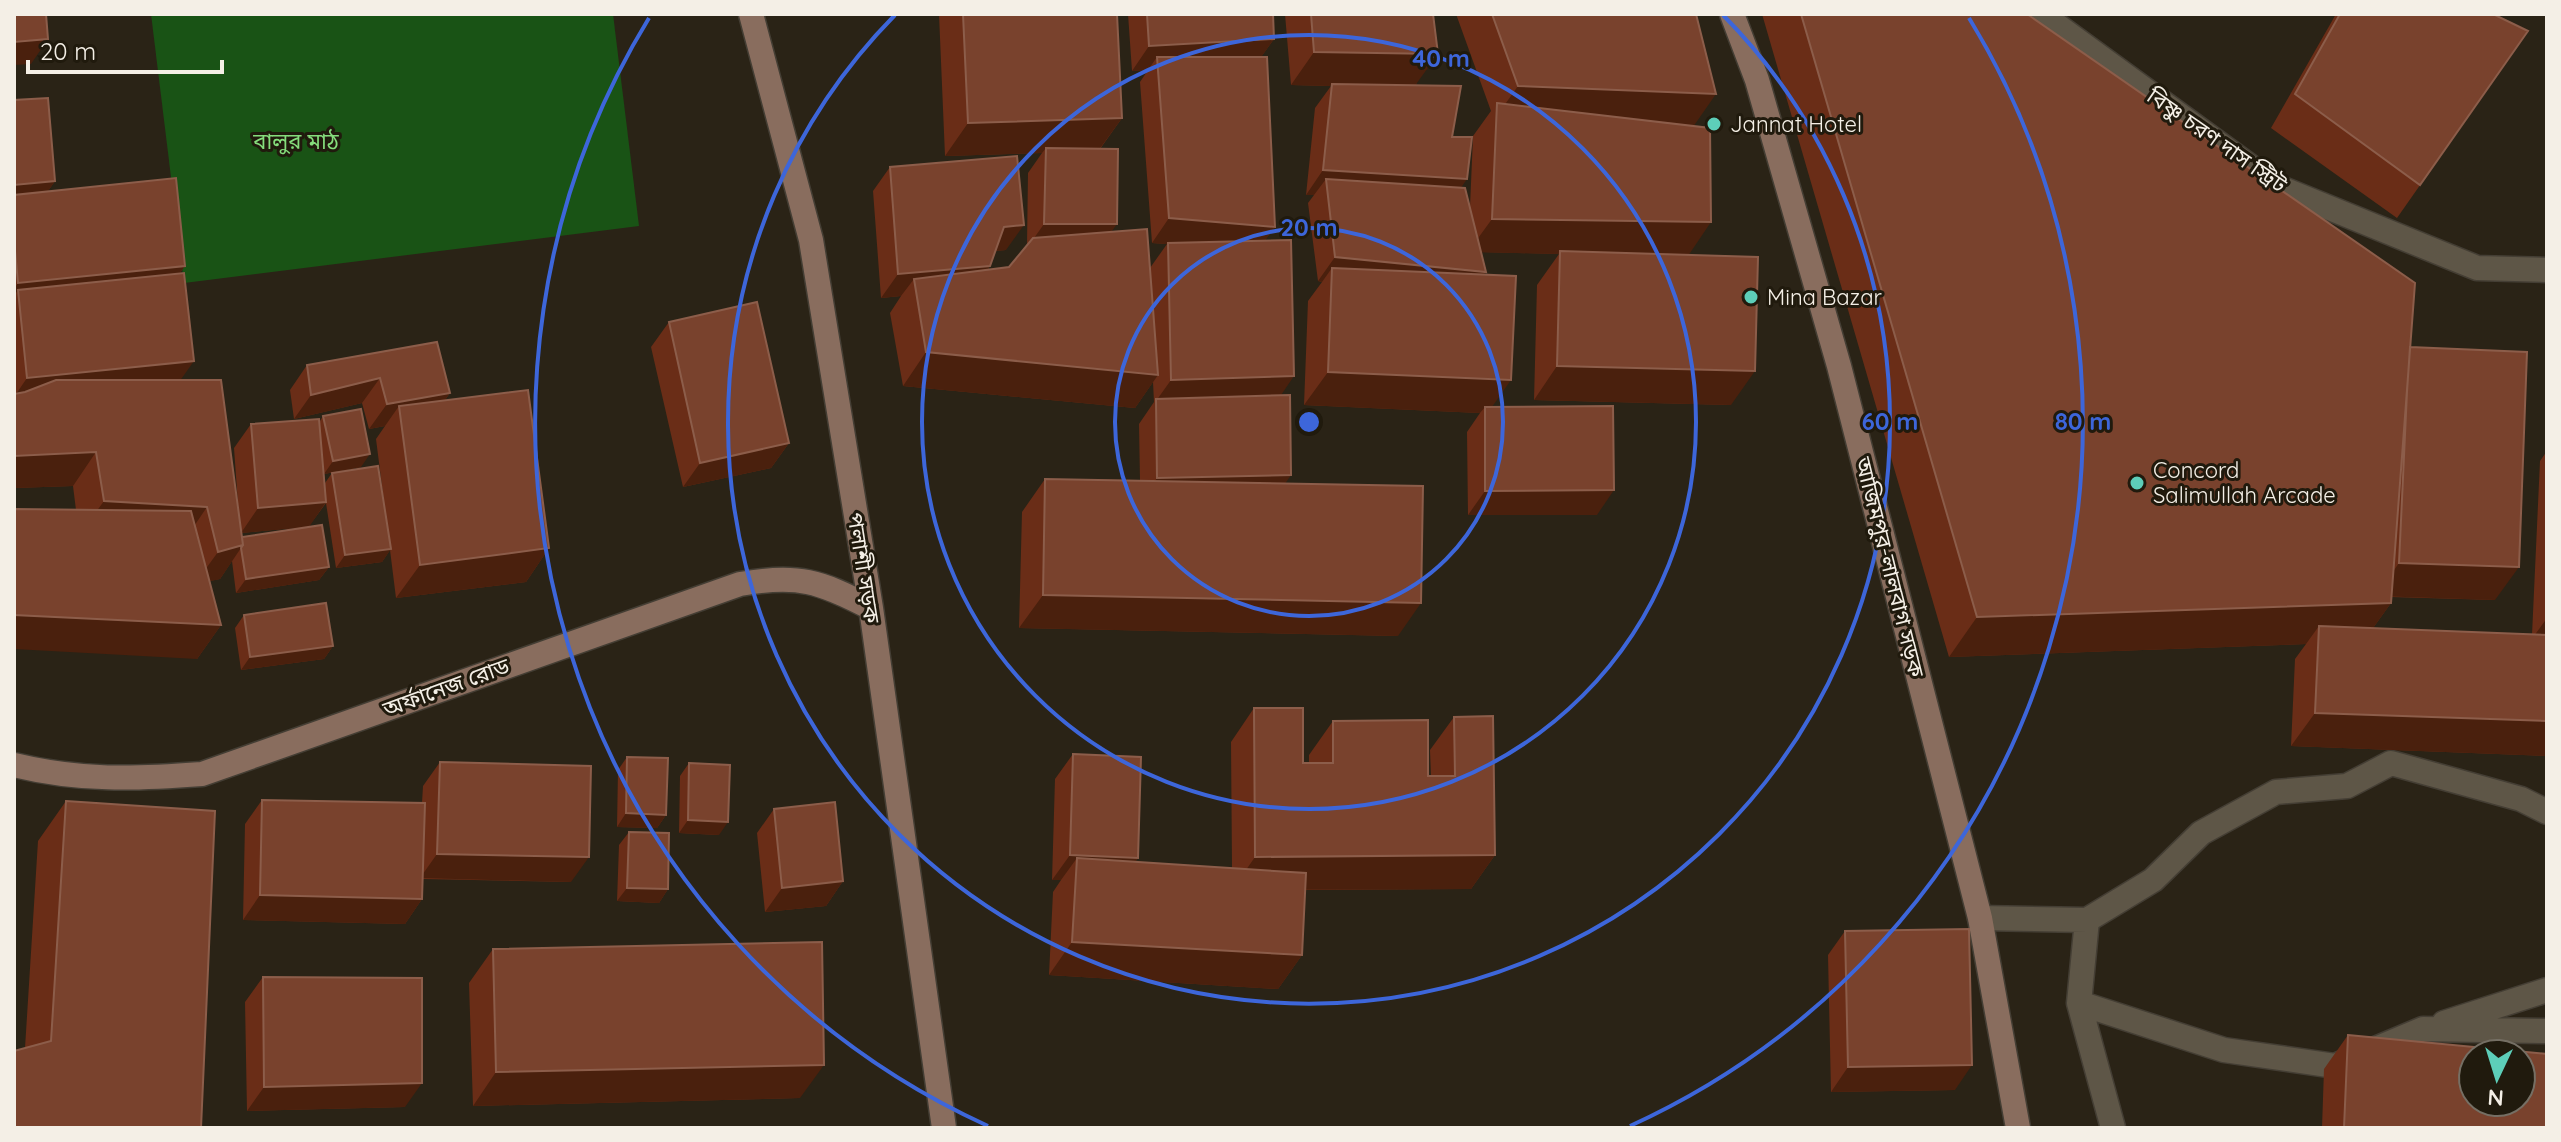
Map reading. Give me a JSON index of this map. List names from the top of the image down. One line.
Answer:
{"streets":{"main road":["আজিমপুর-লালবাগ সড়ক","পলাশী সড়ক","অর্ফানেজ রোড"],"street":["বিষ্ণু চরণ দাস স্ট্রিট"]},"crossings":[["পলাশী সড়ক","অর্ফানেজ রোড"]],"parks":["বালুর মাঠ"],"places":["Jannat Hotel","Mina Bazar","Concord Salimullah Arcade"],"scale_bar":"20 m","north":"bottom","rings":["40 m","20 m","60 m","80 m"]}
